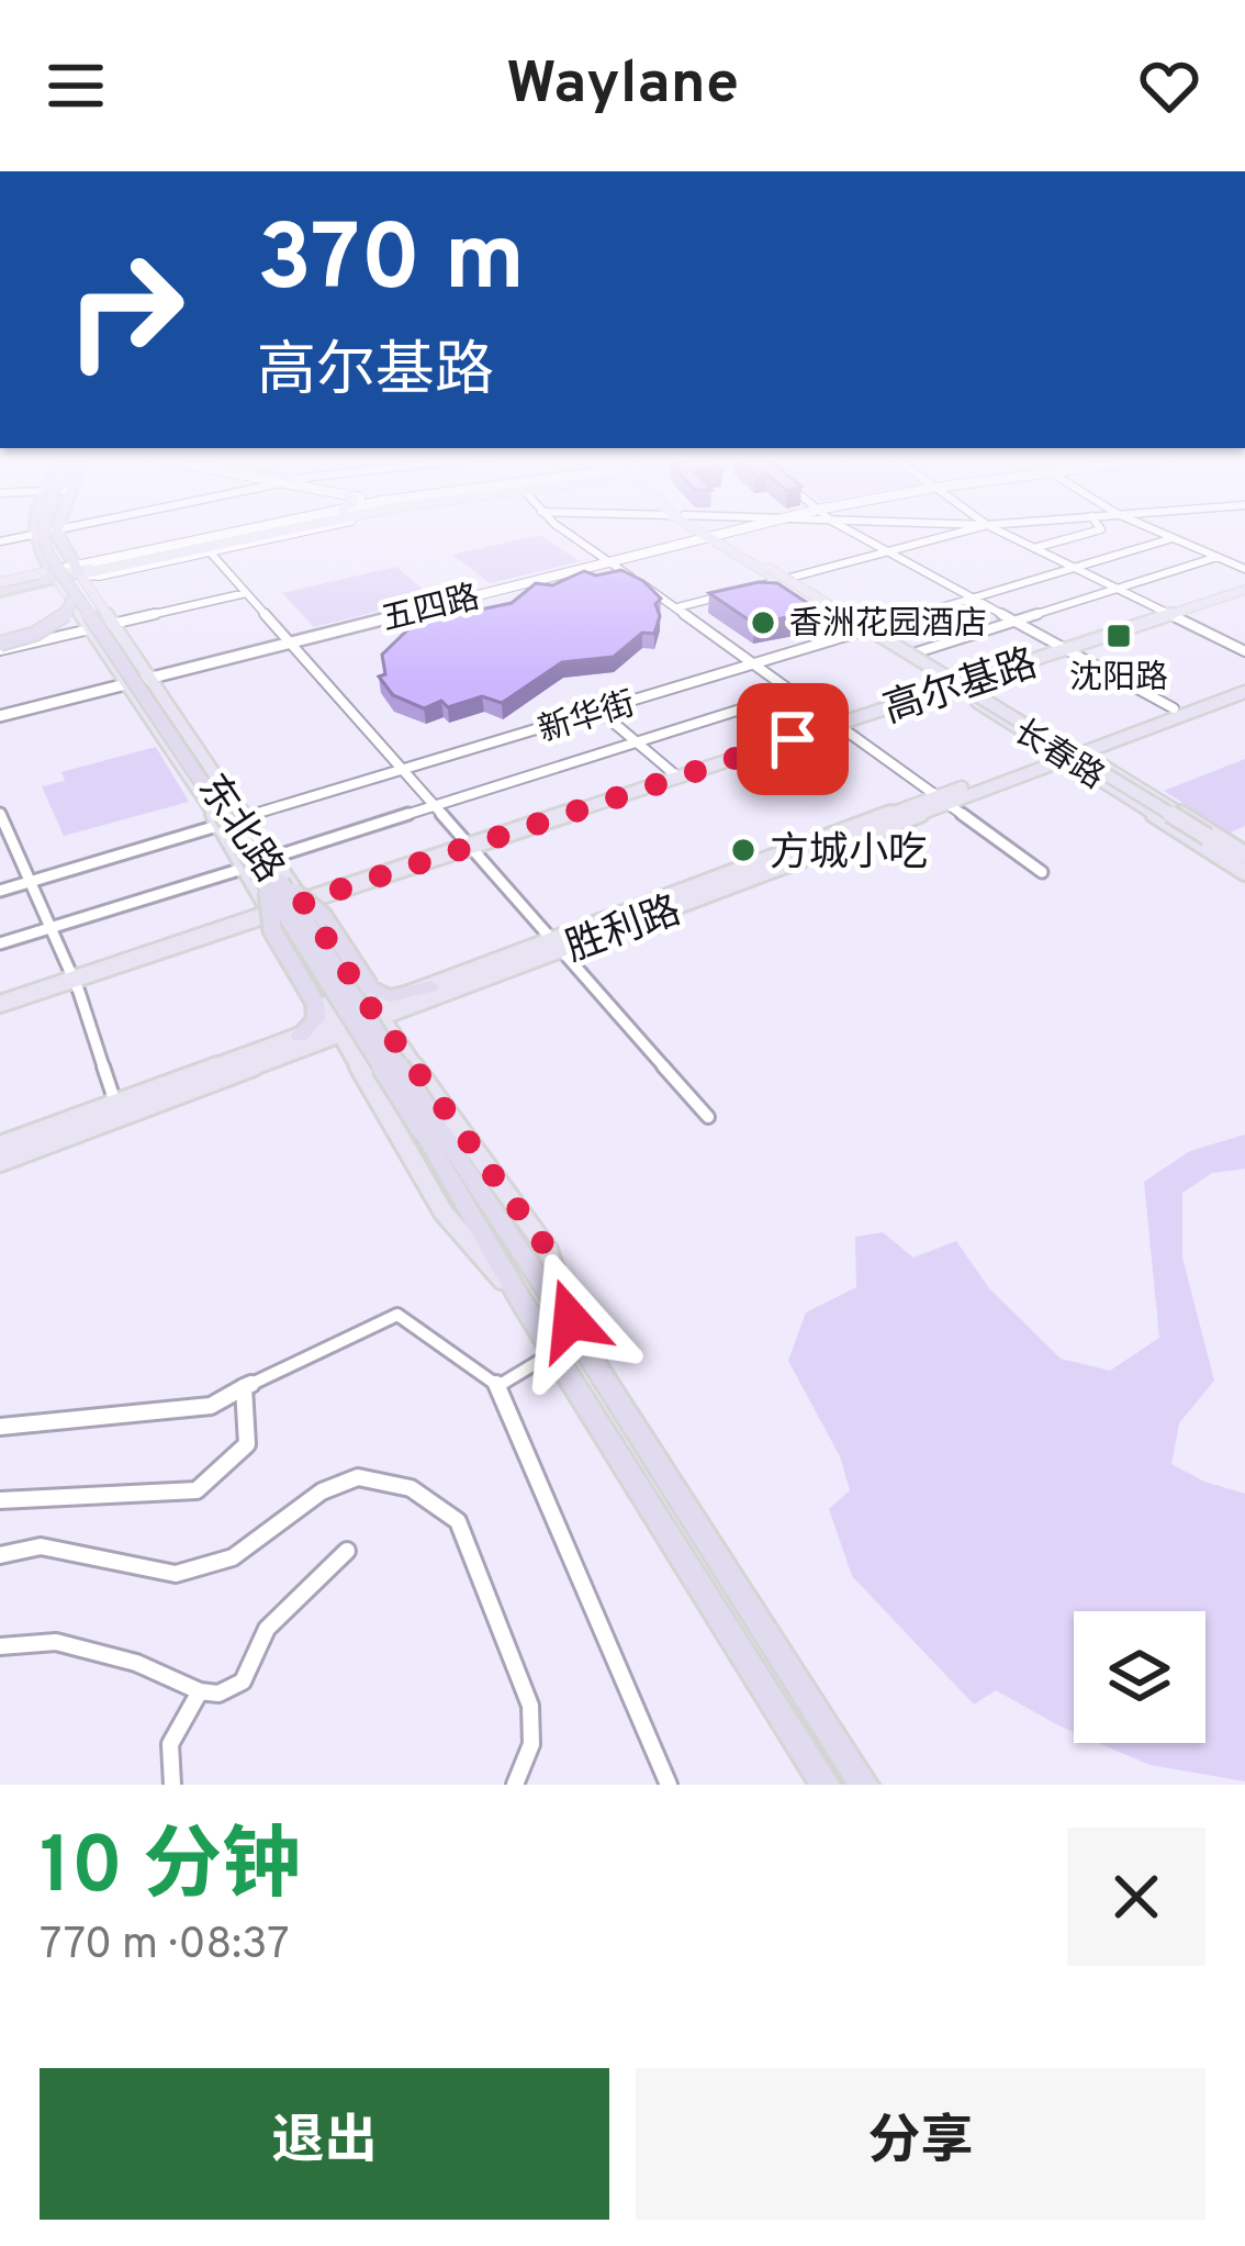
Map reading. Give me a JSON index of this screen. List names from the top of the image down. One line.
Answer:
{"streets":{"highway":["东北路"],"main road":["五四路","高尔基路","长春路","胜利路"],"street":["新华街"]},"crossings":[["五四路","长春路"],["五四路","东北路"],["高尔基路","长春路"],["高尔基路","东北路"],["新华街","长春路"],["新华街","东北路"],["长春路","胜利路"],["东北路","胜利路"]],"places":{"other":["香洲花园酒店","方城小吃"],"transit":["沈阳路"]},"page":{"header":"Waylane","turn":["370 m","高尔基路"],"heading":["10 分钟","770 m · 08:37"],"buttons":["退出","分享"]}}
